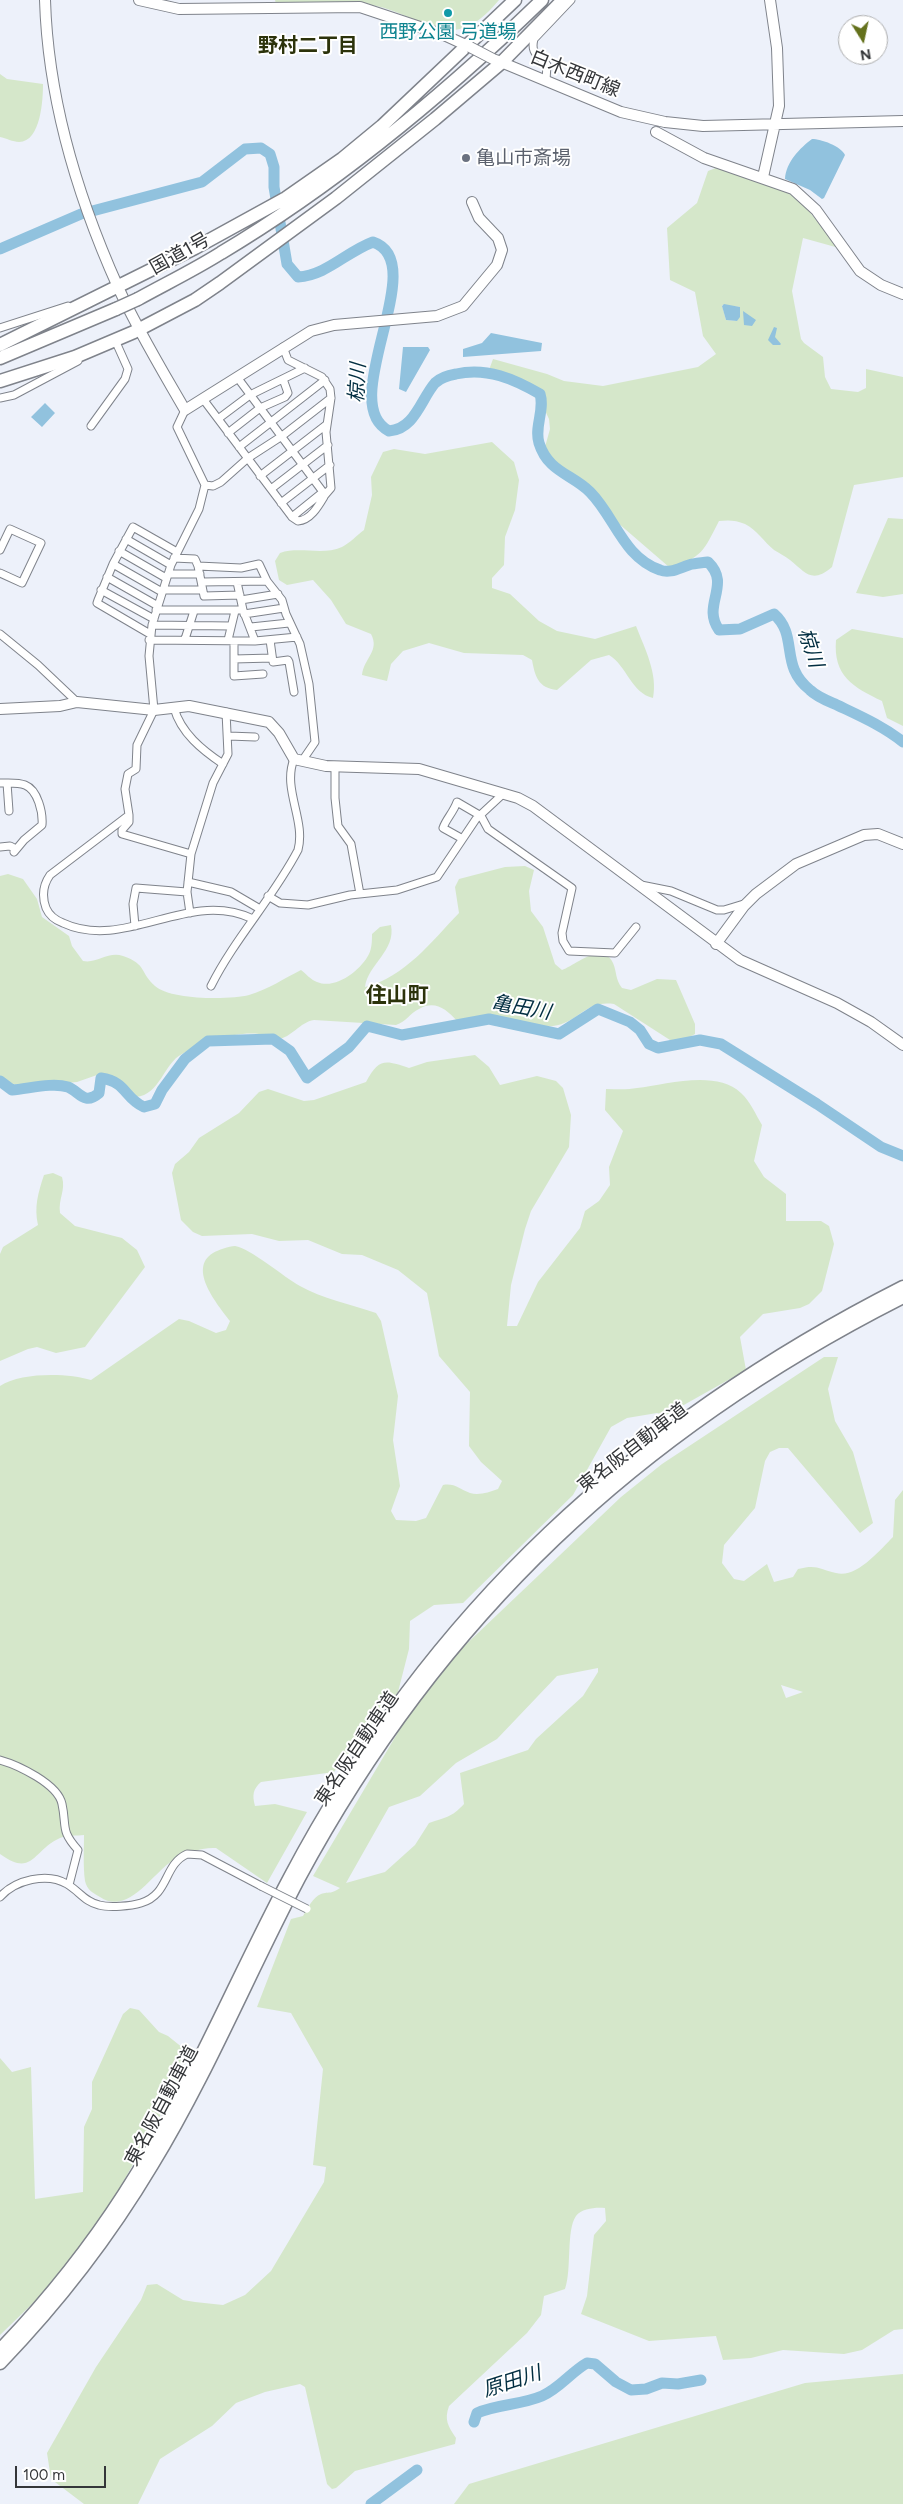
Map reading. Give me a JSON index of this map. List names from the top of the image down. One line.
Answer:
{"streets":{"highway":["国道1号","東名阪自動車道"],"street":["白木西町線"]},"districts":["野村二丁目","住山町"],"water":["椋川","亀田川","原田川"],"places":["西野公園 弓道場","亀山市斎場"],"scale_bar":"100 m","north":"bottom"}
